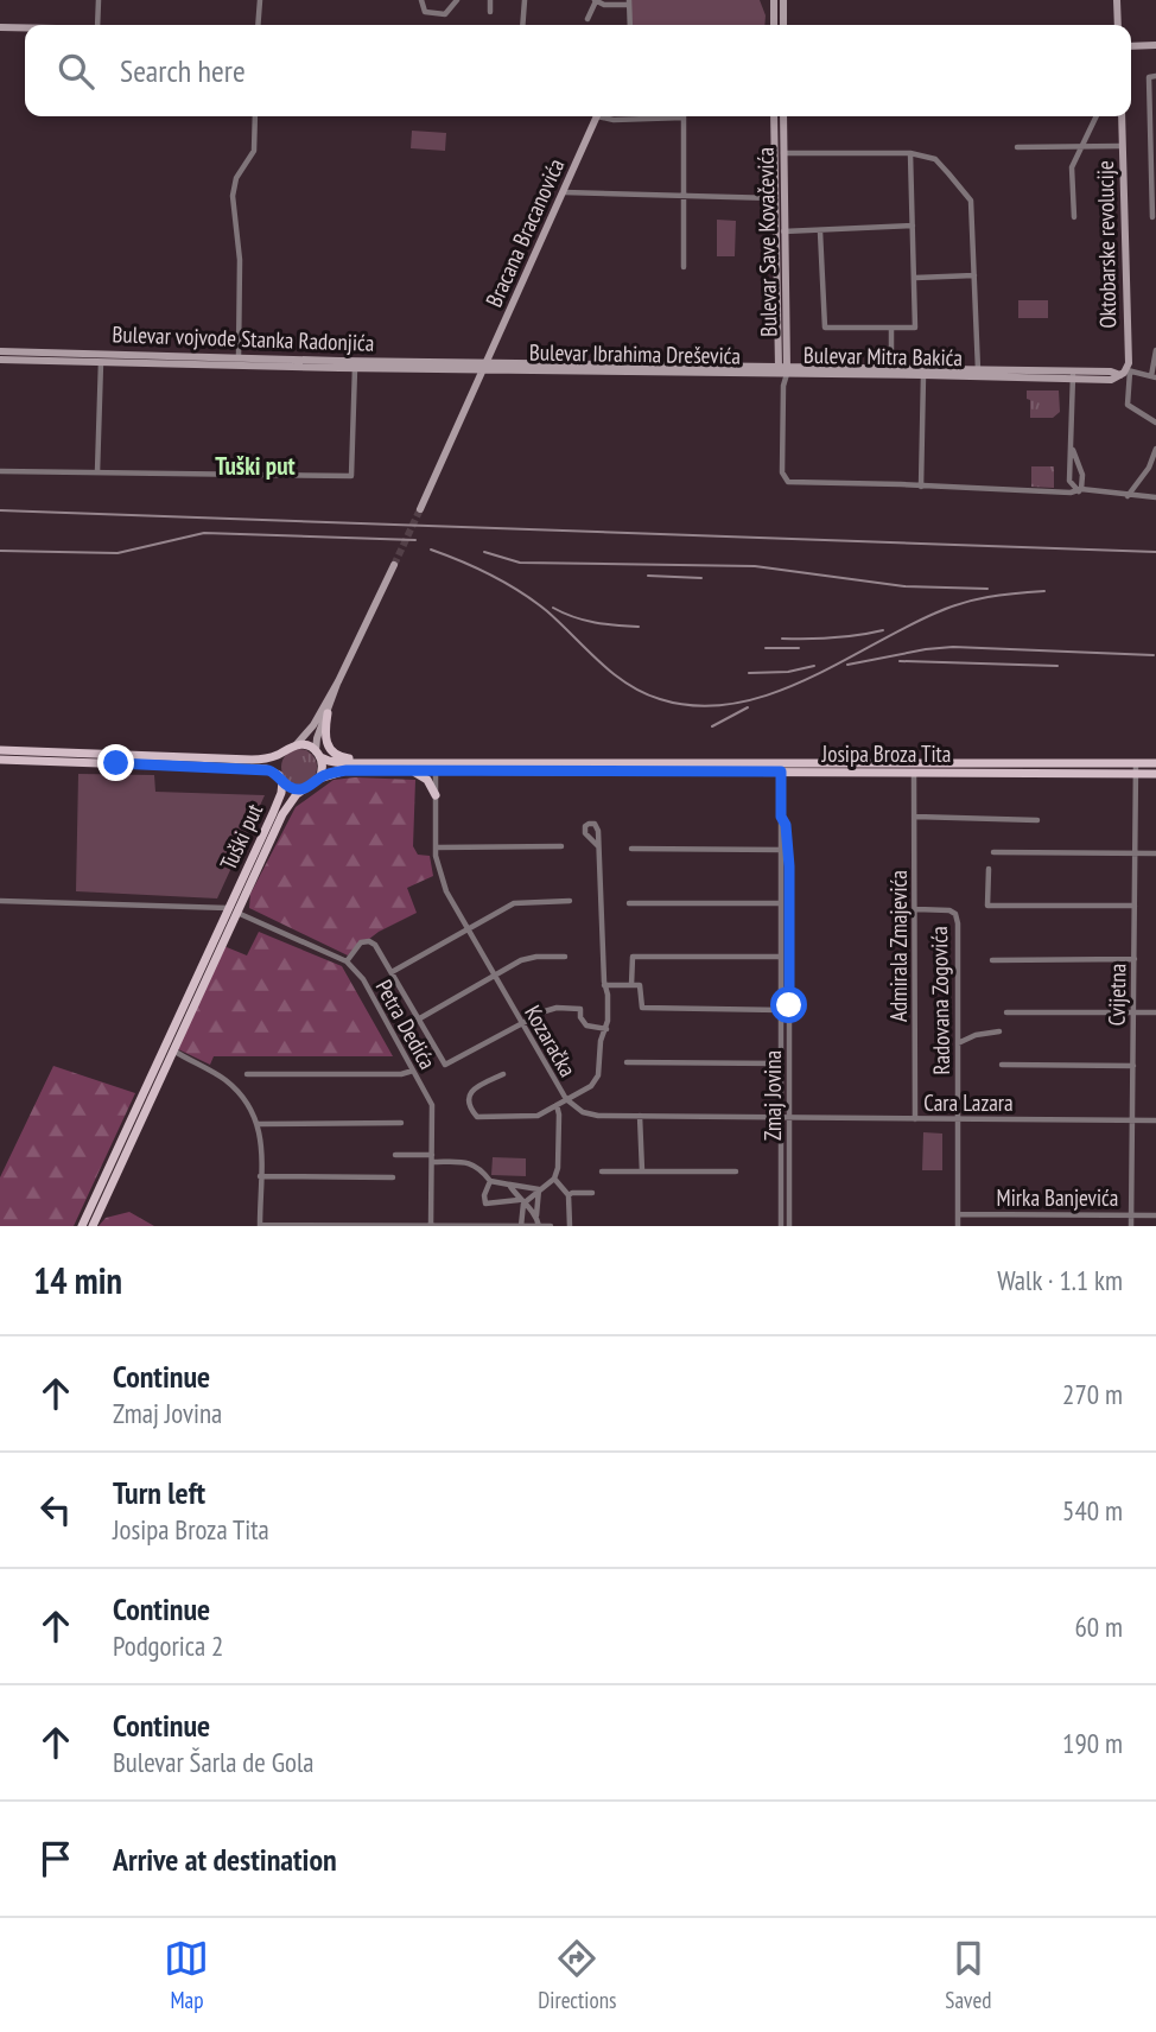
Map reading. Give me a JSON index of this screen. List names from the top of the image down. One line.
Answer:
{"streets":{"main road":["Josipa Broza Tita","Tuški put"],"street":["Bracana Bracanovića","Bulevar Save Kovačevića","Oktobarske revolucije","Bulevar vojvode Stanka Radonjića","Bulevar Ibrahima Dreševića","Bulevar Mitra Bakića","Admirala Zmajevića","Cvijetna","Radovana Zogovića","Petra Dedića","Kozaračka","Zmaj Jovina","Cara Lazara","Mirka Banjevića"]},"crossings":[["Bracana Bracanovića","Bulevar vojvode Stanka Radonjića"],["Bracana Bracanovića","Bulevar Ibrahima Dreševića"],["Bulevar Save Kovačevića","Bulevar Ibrahima Dreševića"],["Bulevar Save Kovačevića","Bulevar Mitra Bakića"],["Oktobarske revolucije","Bulevar Mitra Bakića"],["Bulevar vojvode Stanka Radonjića","Bulevar Ibrahima Dreševića"],["Bulevar Ibrahima Dreševića","Bulevar Mitra Bakića"],["Josipa Broza Tita","Tuški put"],["Josipa Broza Tita","Admirala Zmajevića"],["Josipa Broza Tita","Cvijetna"],["Josipa Broza Tita","Kozaračka"],["Josipa Broza Tita","Zmaj Jovina"],["Tuški put","Petra Dedića"],["Admirala Zmajevića","Radovana Zogovića"],["Admirala Zmajevića","Cara Lazara"],["Cvijetna","Cara Lazara"],["Cvijetna","Mirka Banjevića"],["Radovana Zogovića","Cara Lazara"],["Radovana Zogovića","Mirka Banjevića"],["Zmaj Jovina","Cara Lazara"]],"districts":["Tuški put"],"page":{"search":"Search here","heading":["14 min","Walk · 1.1 km"],"list":[["Continue","Zmaj Jovina","270 m"],["Turn left","Josipa Broza Tita","540 m"],["Continue","Podgorica 2","60 m"],["Continue","Bulevar Šarla de Gola","190 m"],"Arrive at destination"],"nav":["Map","Directions","Saved"]}}
